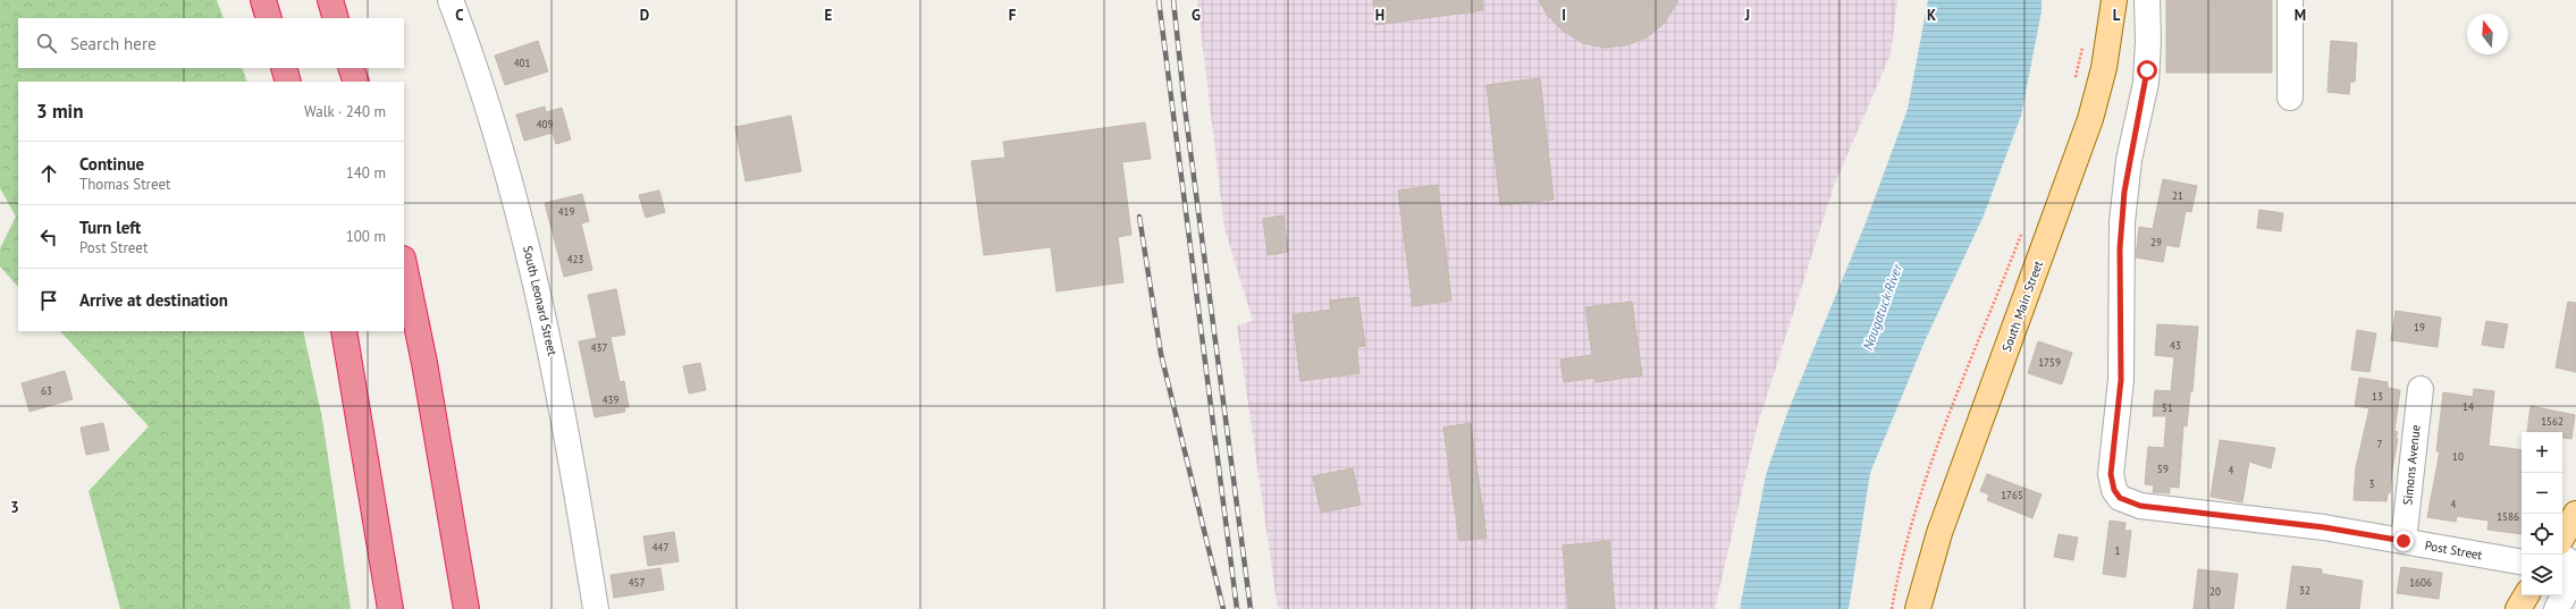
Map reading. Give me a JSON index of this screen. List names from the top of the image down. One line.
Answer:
{"streets":{"main road":["South Main Street"],"street":["South Leonard Street","Simons Avenue","Post Street"]},"crossings":[["Simons Avenue","Post Street"]],"water":["Naugatuck River"],"house_numbers":["401","409","21","419","29","423","19","43","437","1759","63","13","439","14","51","1562","7","10","59","4","3","1765","4","1586","447","1","457","1606","32","20"],"north":"top","page":{"search":"Search here","heading":["3 min","Walk · 240 m"],"list":[["Continue","Thomas Street","140 m"],["Turn left","Post Street","100 m"],"Arrive at destination"],"map_buttons":["+","−"]},"grid":{"columns":["C","D","E","F","G","H","I","J","K","L","M"],"rows":["3"]}}
